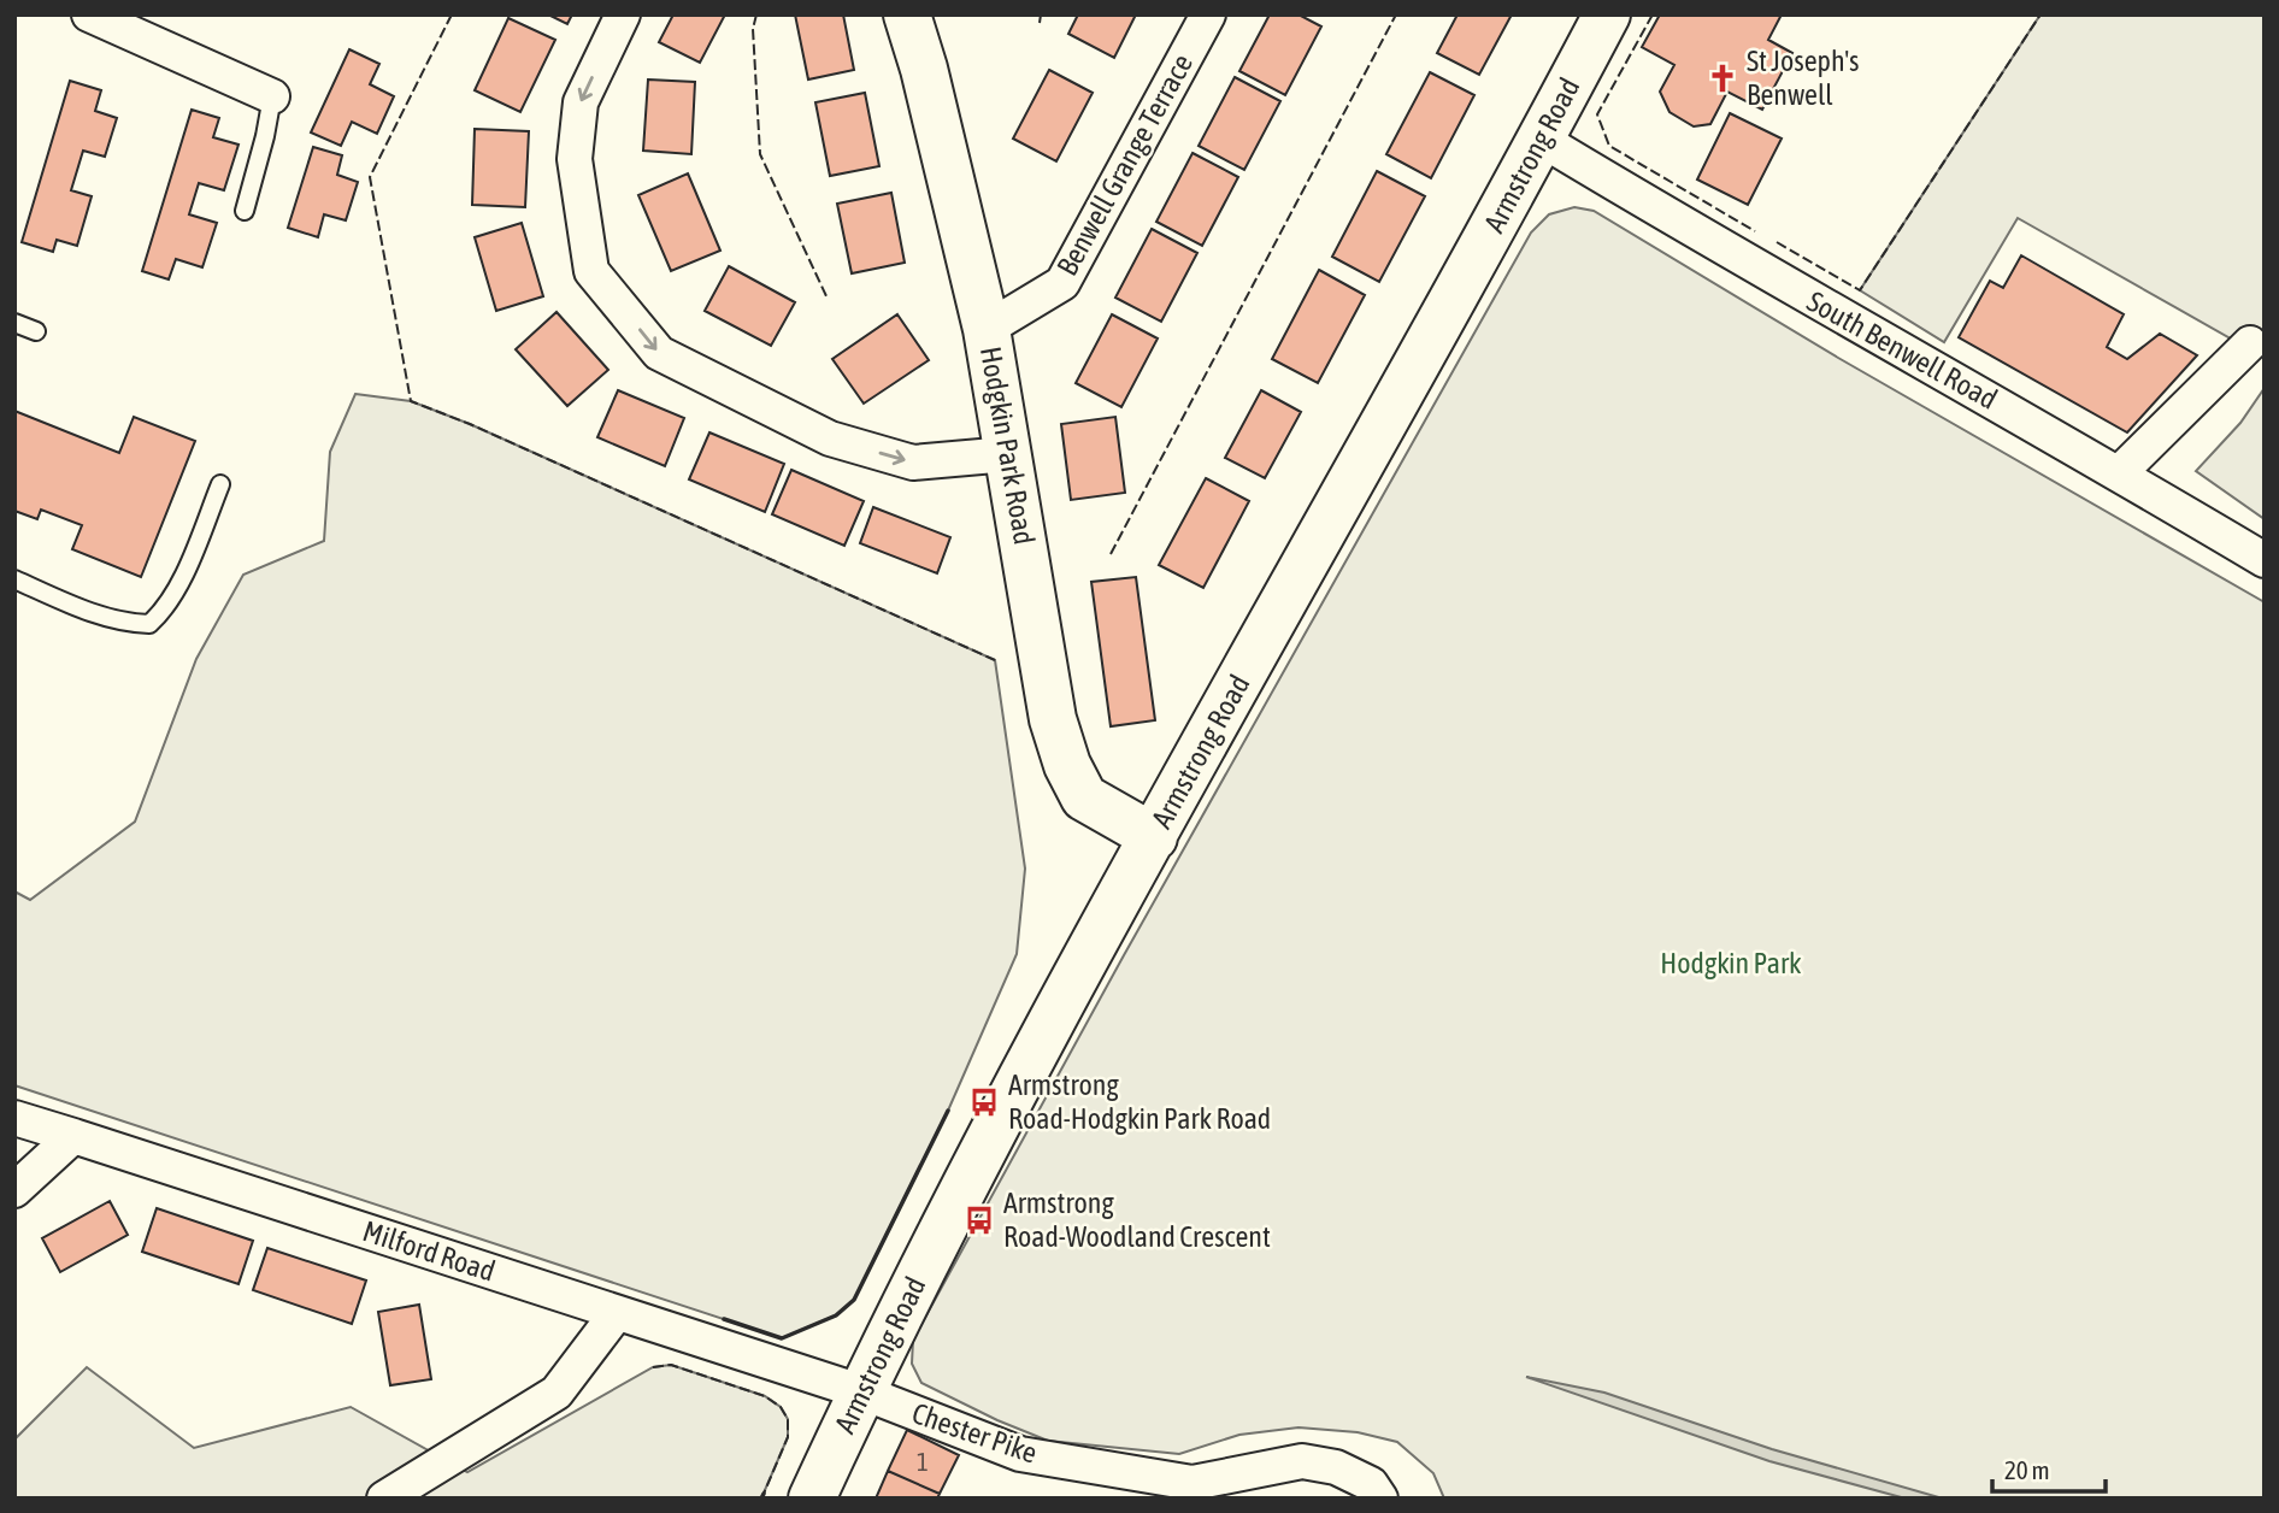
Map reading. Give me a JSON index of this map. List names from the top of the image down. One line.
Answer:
{"streets":{"street":["Armstrong Road","Benwell Grange Terrace","South Benwell Road","Hodgkin Park Road","Milford Road","Chester Pike"]},"crossings":[["Armstrong Road","South Benwell Road"],["Armstrong Road","Hodgkin Park Road"],["Armstrong Road","Milford Road"],["Armstrong Road","Chester Pike"],["Benwell Grange Terrace","Hodgkin Park Road"],["Milford Road","Chester Pike"]],"parks":["Hodgkin Park"],"places":{"church":["St Joseph's Benwell"],"bus stop":["Armstrong Road-Hodgkin Park Road","Armstrong Road-Woodland Crescent"]},"house_numbers":["1"],"scale_bar":"20 m"}
